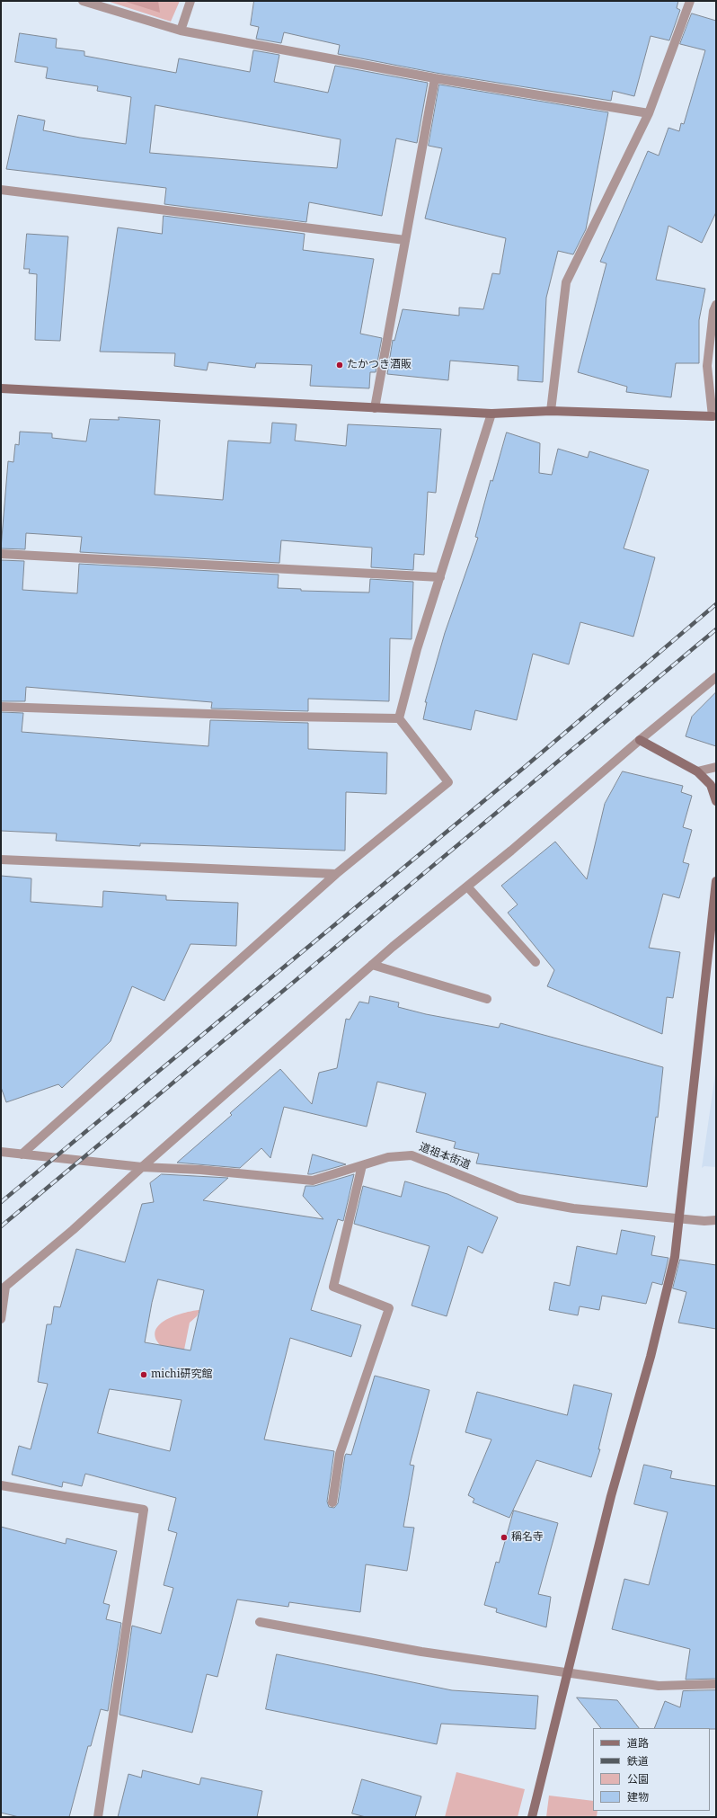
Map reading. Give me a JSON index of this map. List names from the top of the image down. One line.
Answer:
{"streets":{"street":["道祖本街道"]},"places":["たかつき酒販","michi研究館","稱名寺"],"legend":["道路","鉄道","公園","建物"]}
